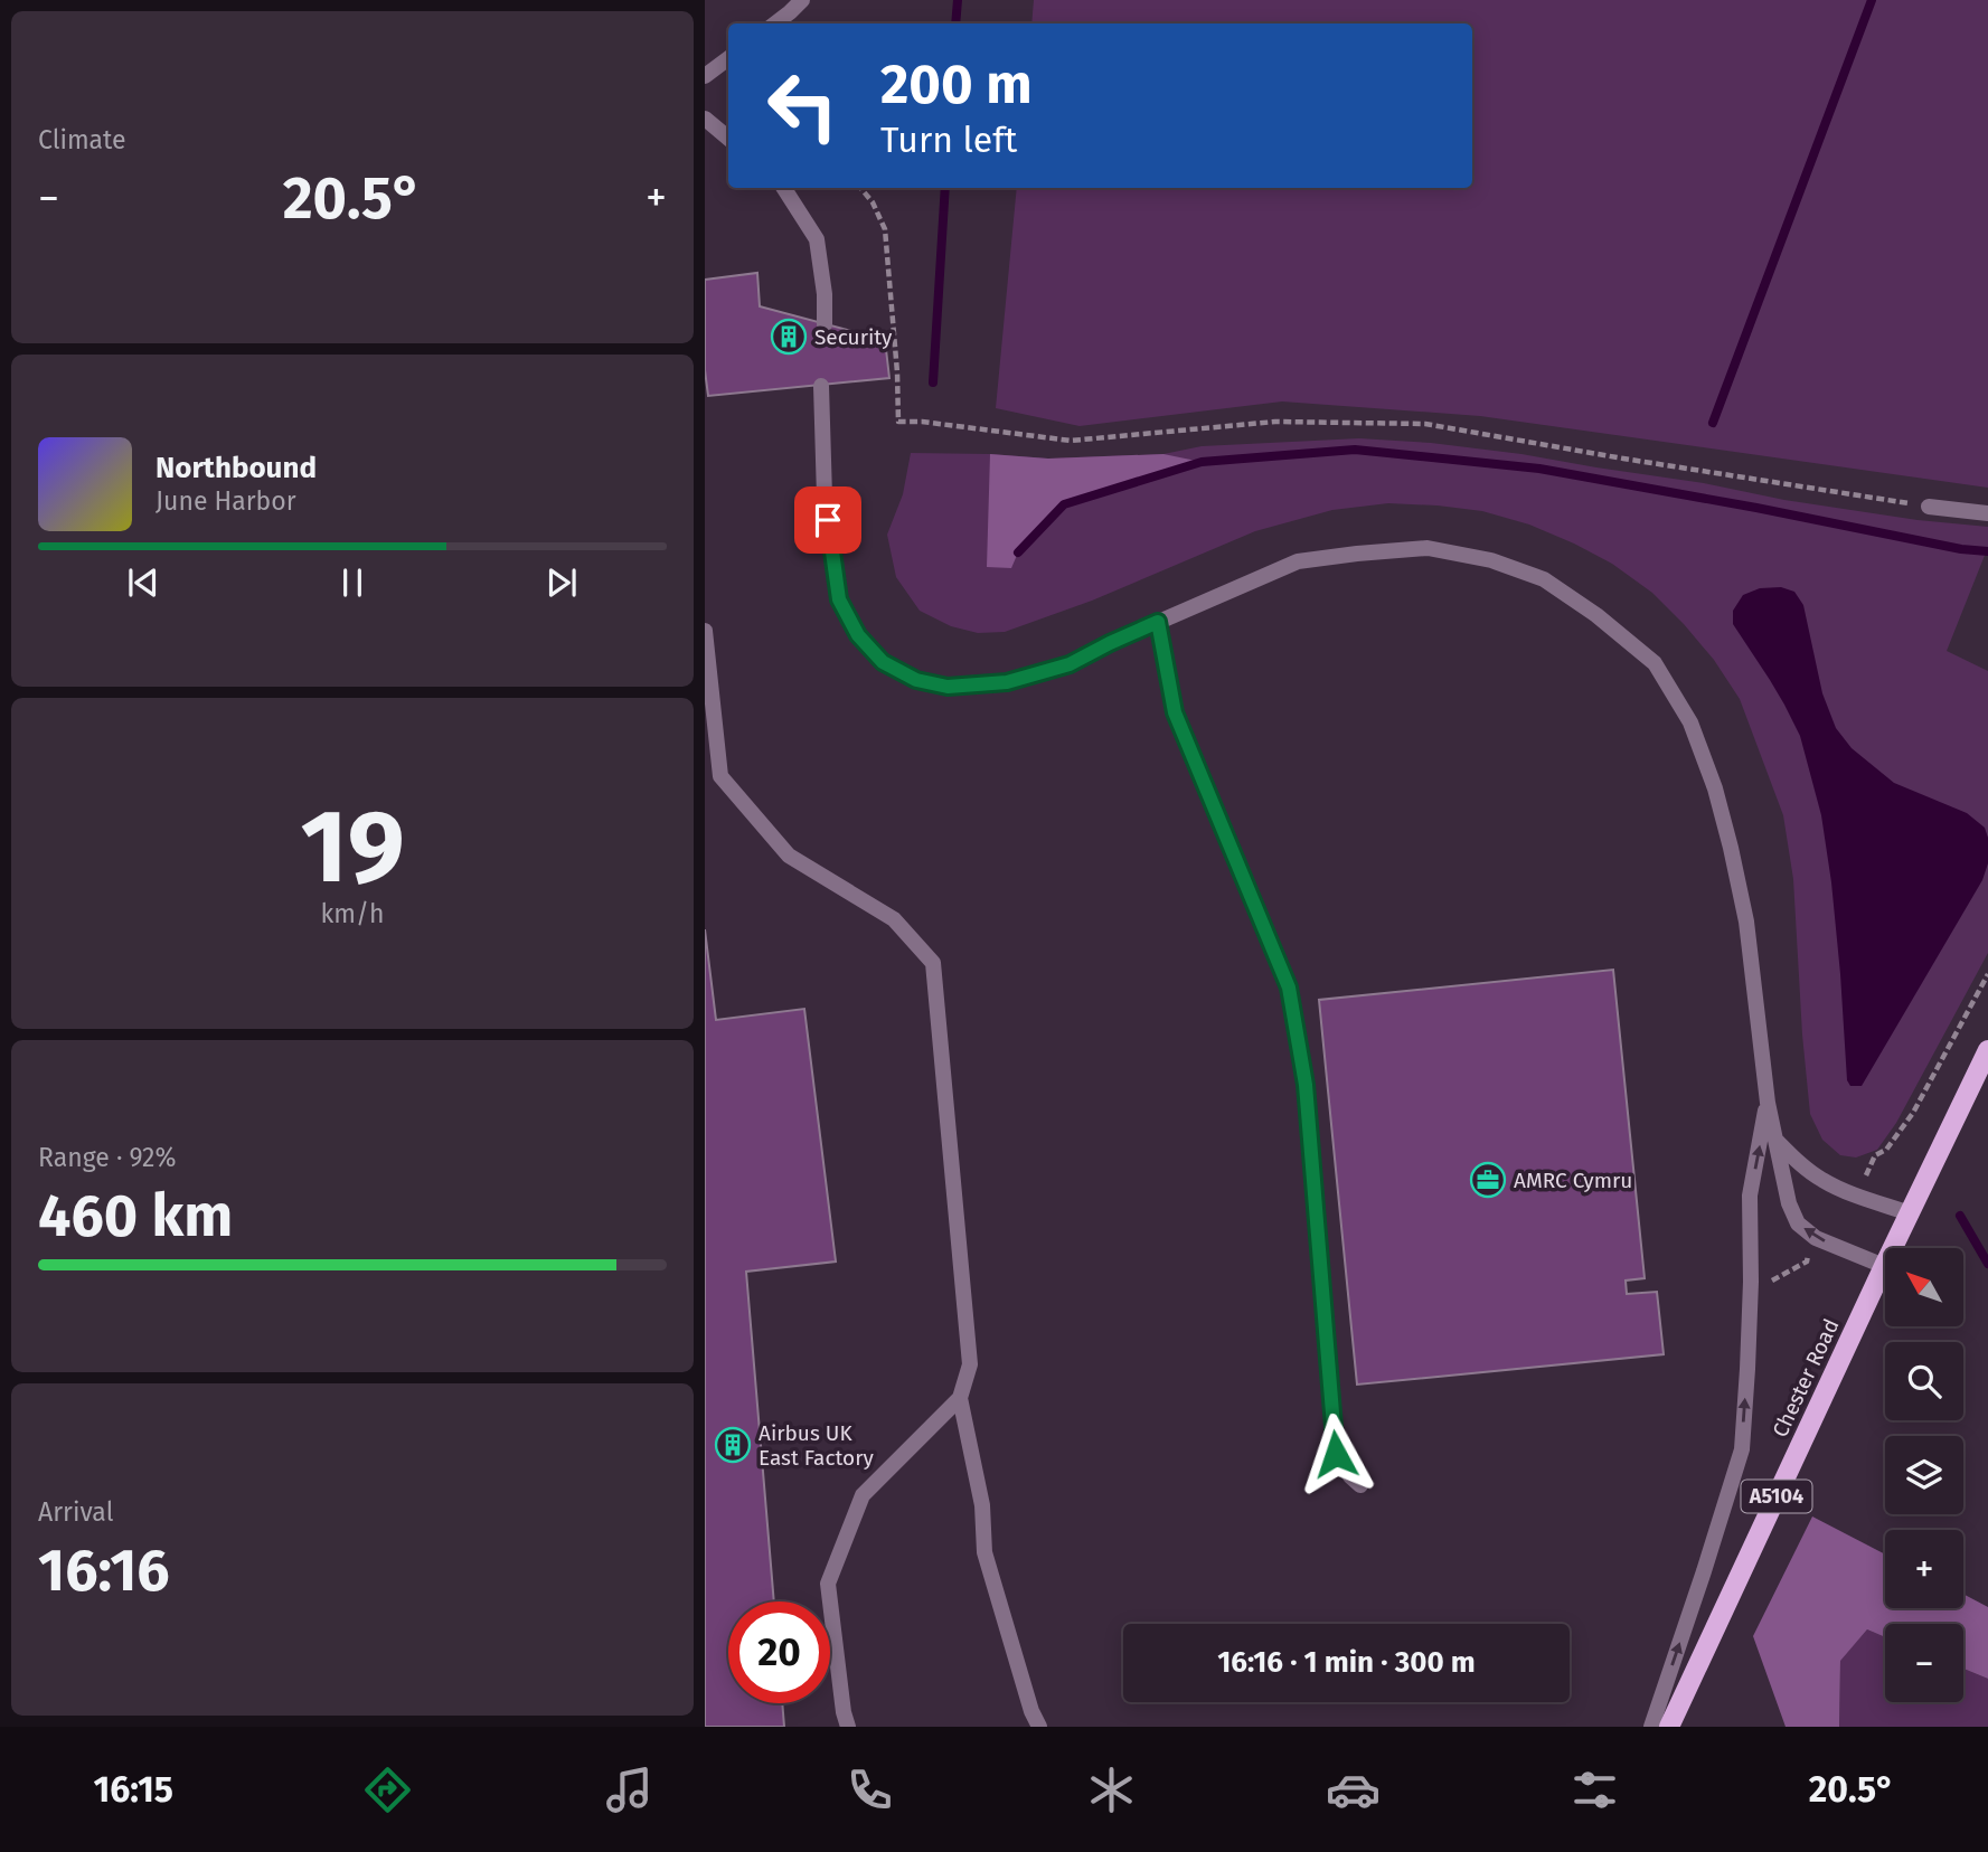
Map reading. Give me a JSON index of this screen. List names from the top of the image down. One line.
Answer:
{"streets":{"main road":["Chester Road","A5104"]},"places":{"building":["Security","Airbus UK East Factory"],"office":["AMRC Cymru"]},"north":"top left","page":{"tile":["Climate",["19","km/h"],["Range · 92%","460 km"],["Arrival","16:16"]],"turn":["200 m","Turn left"],"heat":["−","20.5°","+"],"song":["Northbound","June Harbor"],"map_buttons":["+","−"],"limit":"20","trip":"16:16 · 1 min · 300 m","tabs":["16:15","20.5°"]}}
